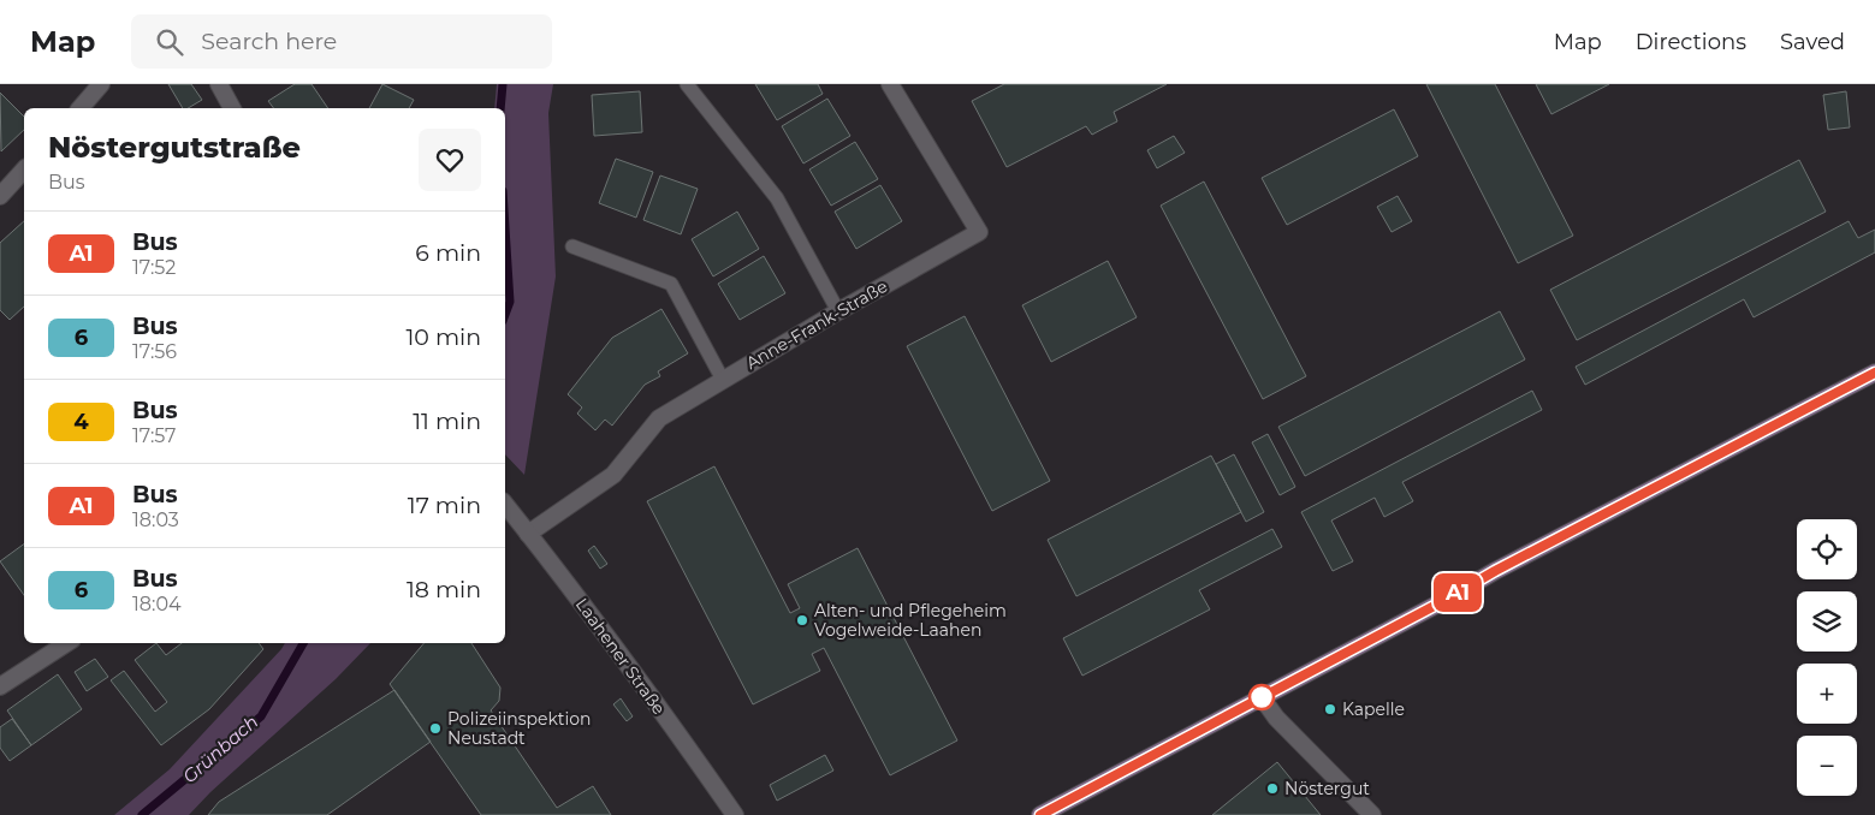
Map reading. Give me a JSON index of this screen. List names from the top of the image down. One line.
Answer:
{"streets":{"street":["Anne-Frank-Straße","Laahener Straße"]},"crossings":[["Anne-Frank-Straße","Laahener Straße"]],"water":["Grünbach"],"places":["Alten- und Pflegeheim Vogelweide-Laahen","Kapelle","Polizeiinspektion Neustadt","Nöstergut"],"lines":["bus line A1"],"page":{"header":"Map","search":"Search here","nav":["Map","Directions","Saved"],"on_map":"A1","heading":["Nöstergutstraße","Bus"],"list":[{"mark":"A1","name":"Bus","note":"17:52","value":"6 min"},{"mark":"6","name":"Bus","note":"17:56","value":"10 min"},{"mark":"4","name":"Bus","note":"17:57","value":"11 min"},{"mark":"A1","name":"Bus","note":"18:03","value":"17 min"},{"mark":"6","name":"Bus","note":"18:04","value":"18 min"}],"map_buttons":["+","−"]}}
